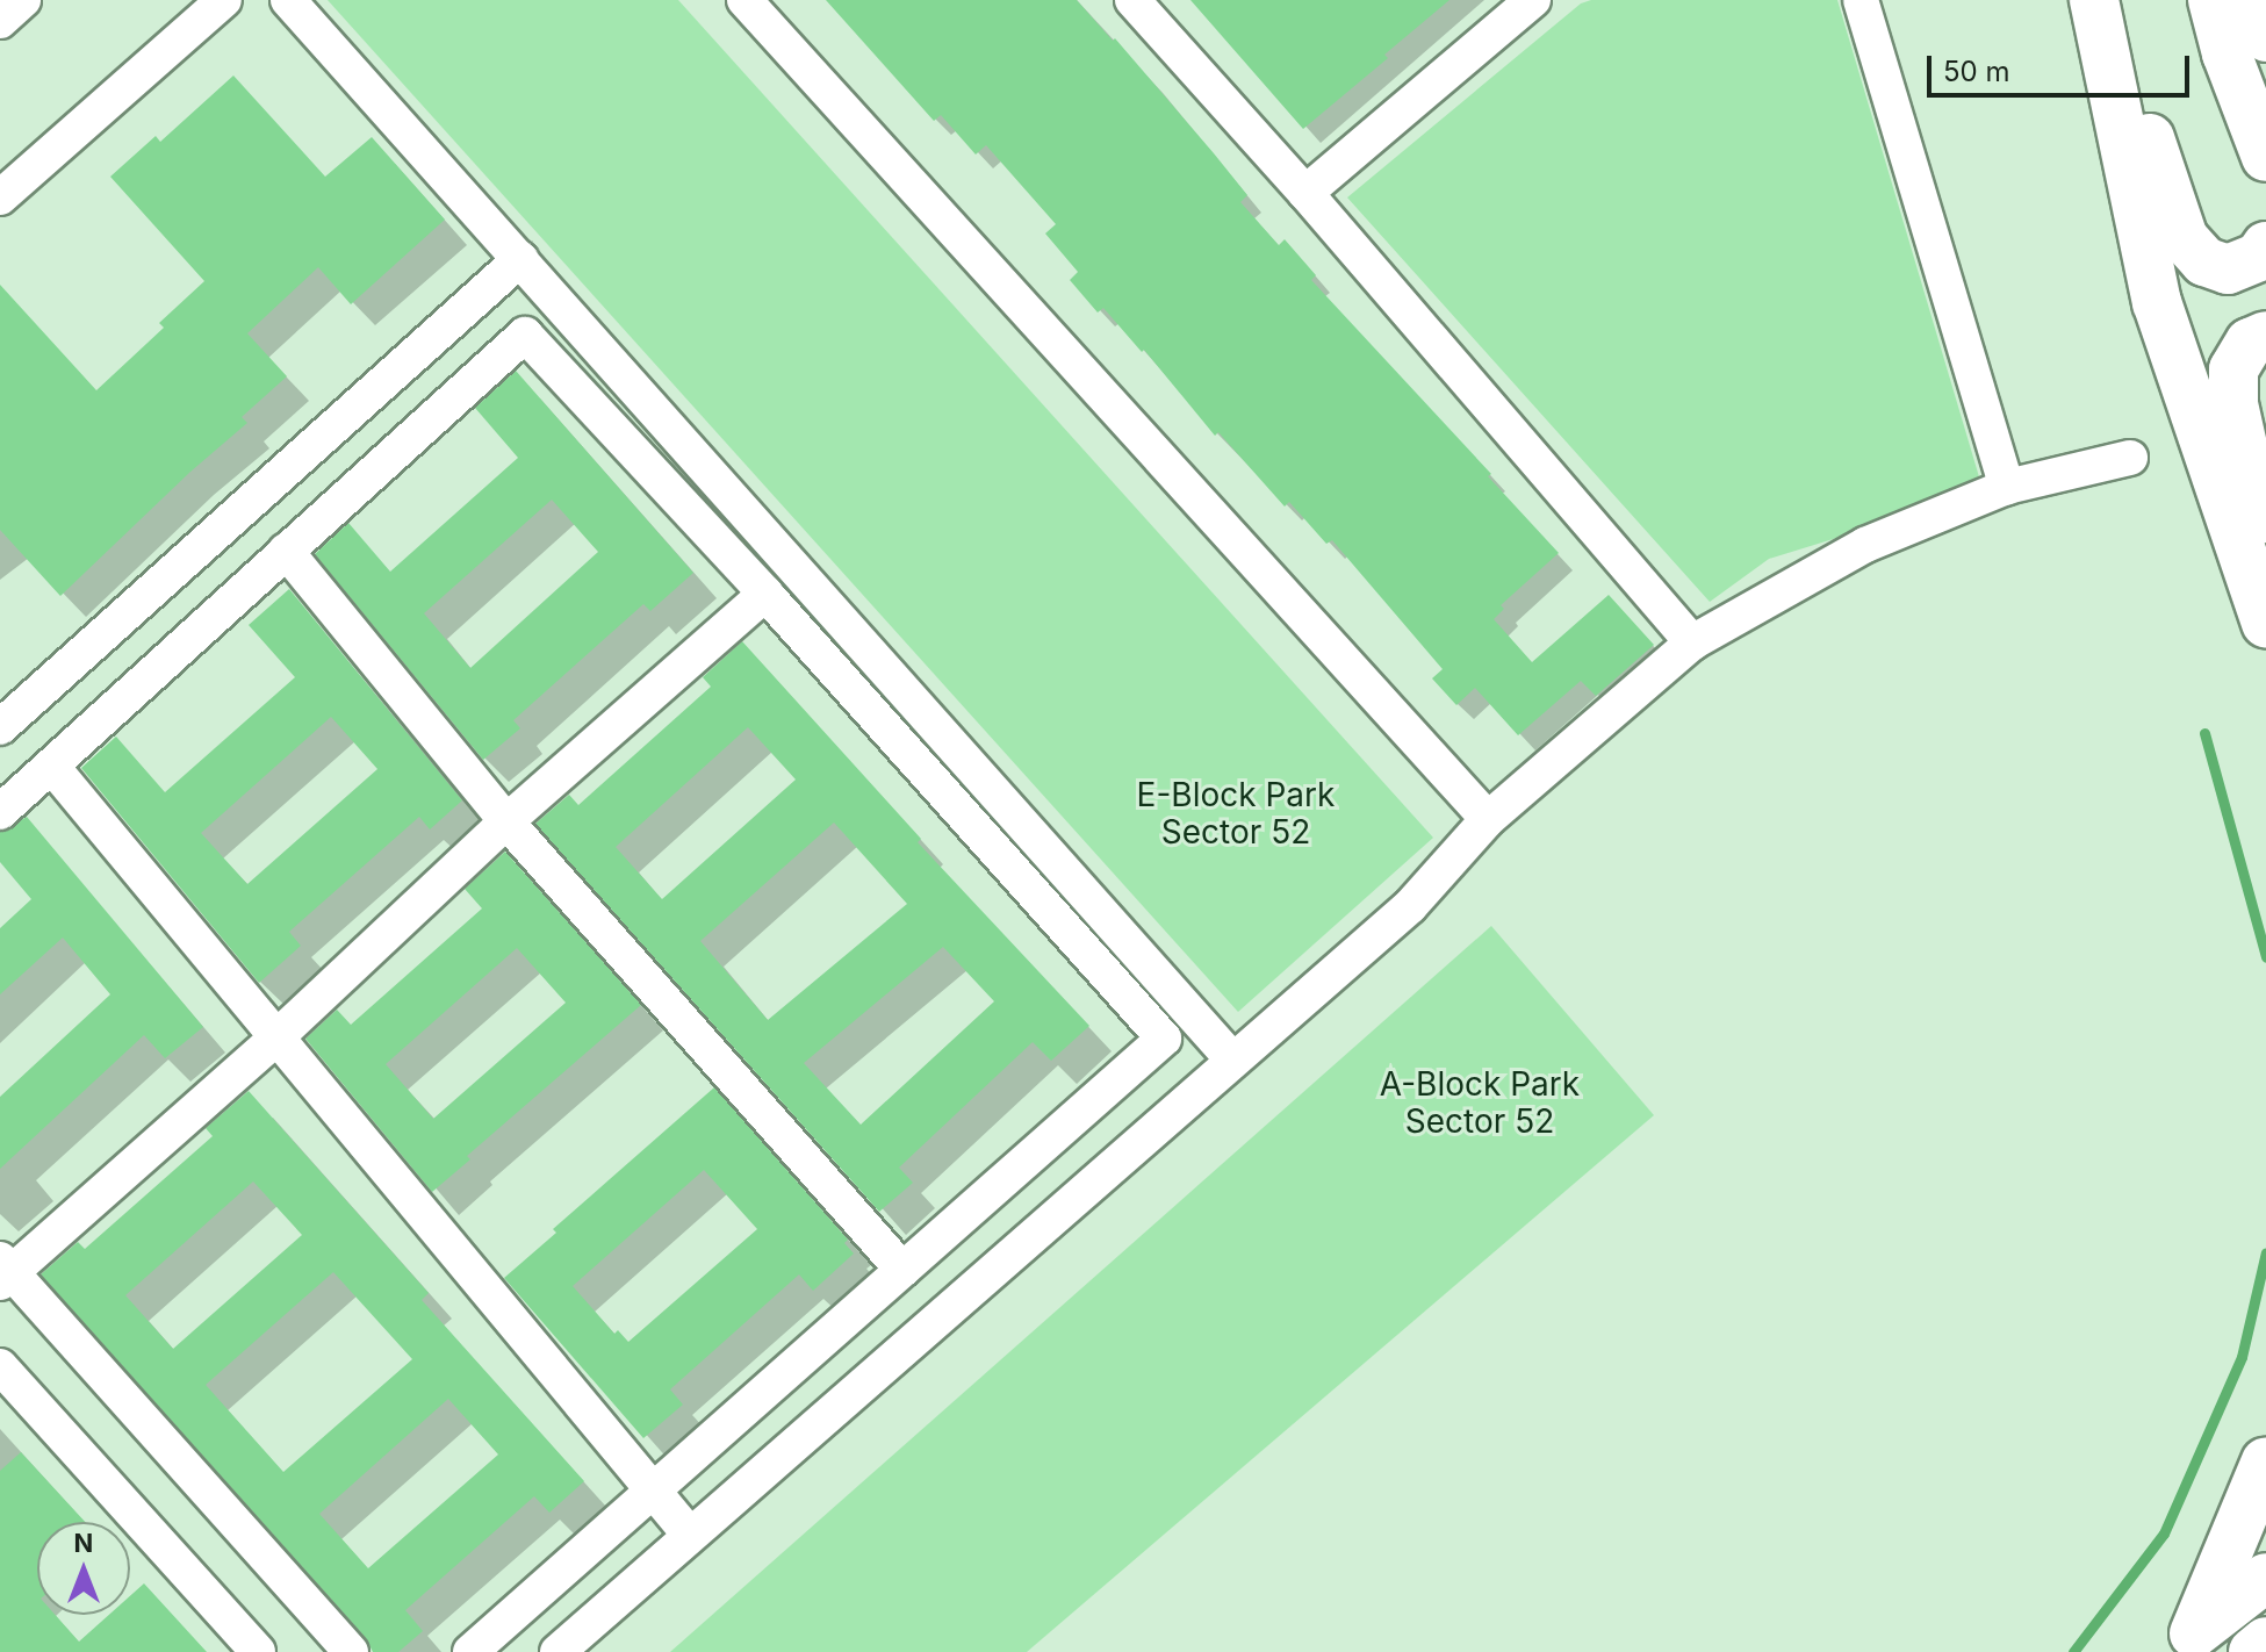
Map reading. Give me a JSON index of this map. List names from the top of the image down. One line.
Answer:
{"parks":["E-Block Park Sector 52","A-Block Park Sector 52"],"scale_bar":"50 m","north":"top"}
